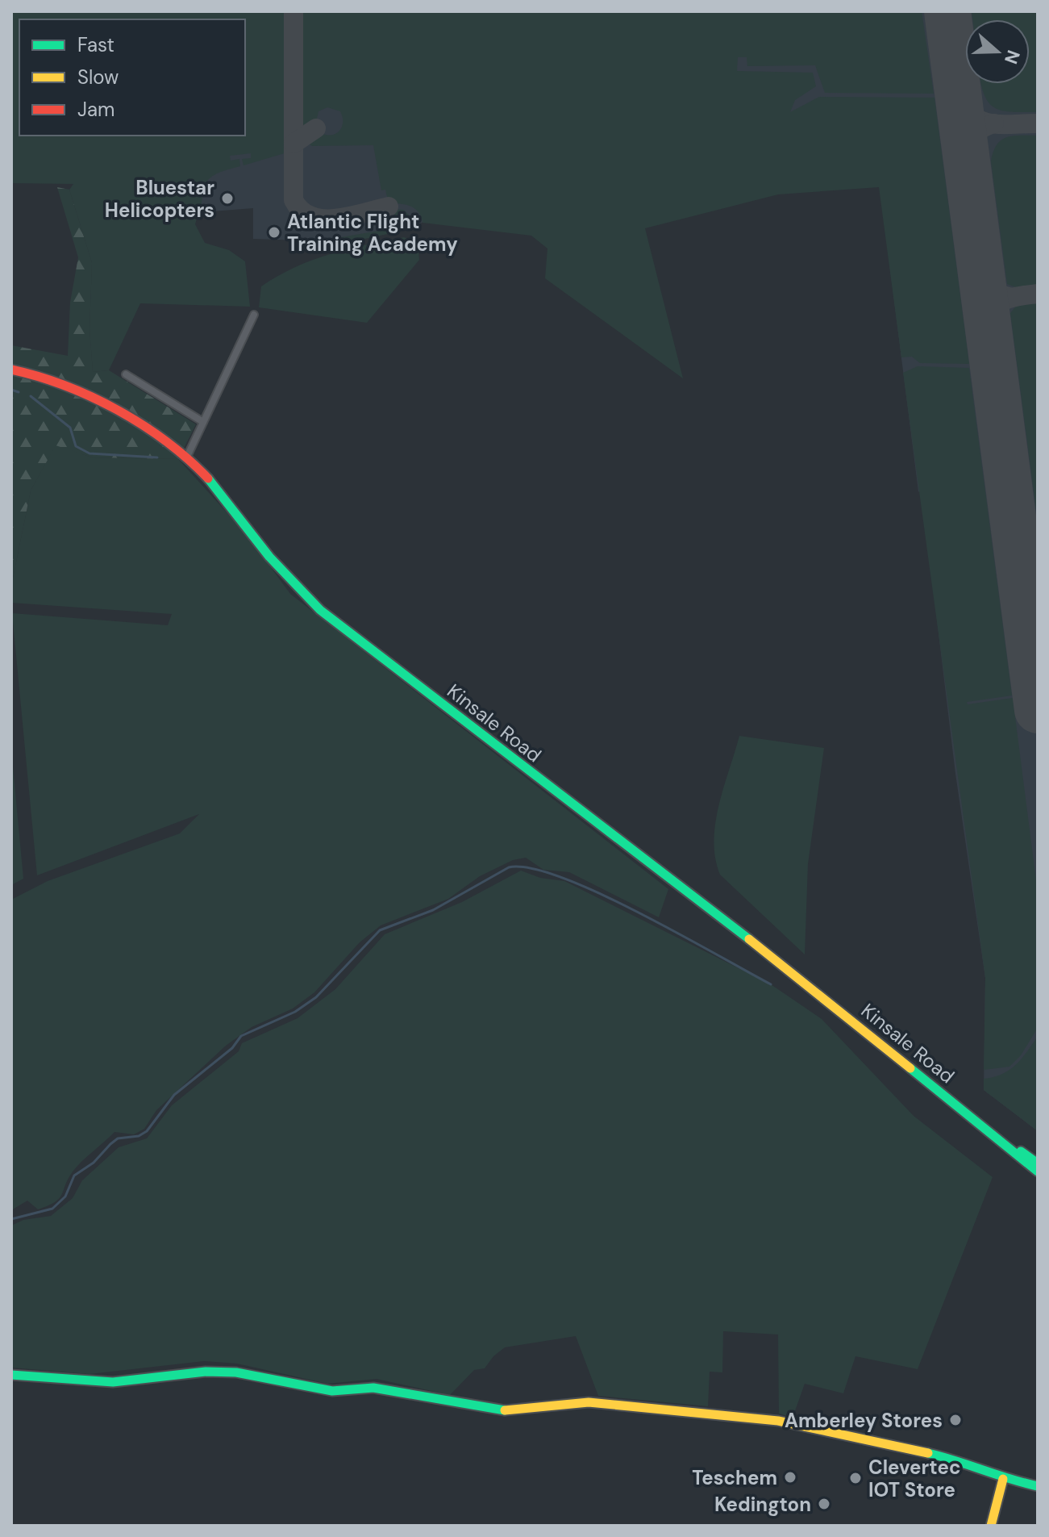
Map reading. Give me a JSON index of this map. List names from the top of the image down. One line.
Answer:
{"streets":{"main road":["Kinsale Road"]},"places":["Bluestar Helicopters","Atlantic Flight Training Academy","Amberley Stores","Teschem","Clevertec IOT Store","Kedington"],"legend":["Fast","Slow","Jam"],"north":"right"}
